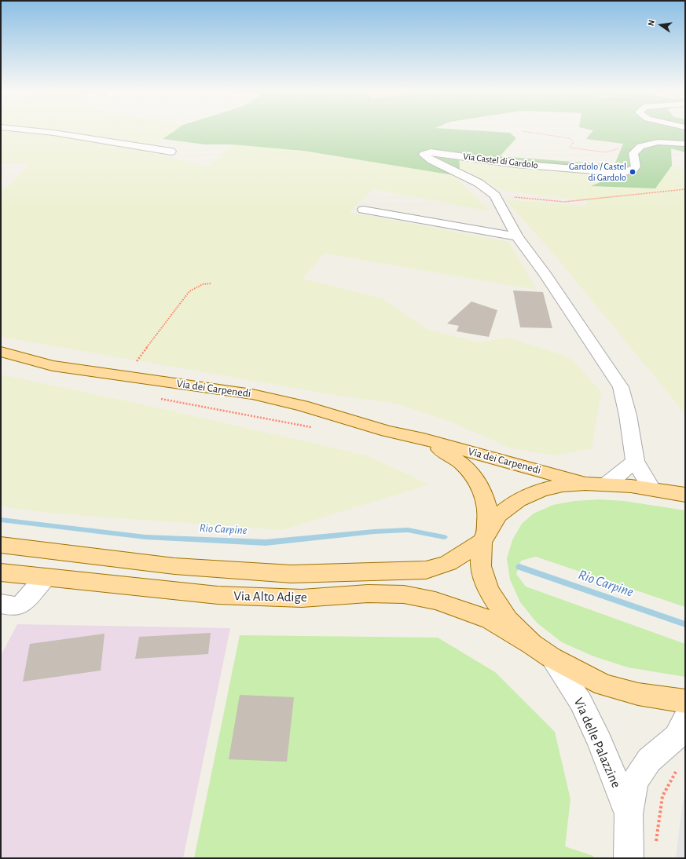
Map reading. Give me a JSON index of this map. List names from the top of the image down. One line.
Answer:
{"streets":{"main road":["Via dei Carpenedi","Via Alto Adige"],"street":["Via Castel di Gardolo","Via delle Palazzine"]},"crossings":[["Via dei Carpenedi","Via Alto Adige"],["Via dei Carpenedi","Via delle Palazzine"],["Via Alto Adige","Via delle Palazzine"]],"water":["Rio Carpine"],"places":["Gardolo / Castel di Gardolo"],"north":"left"}
